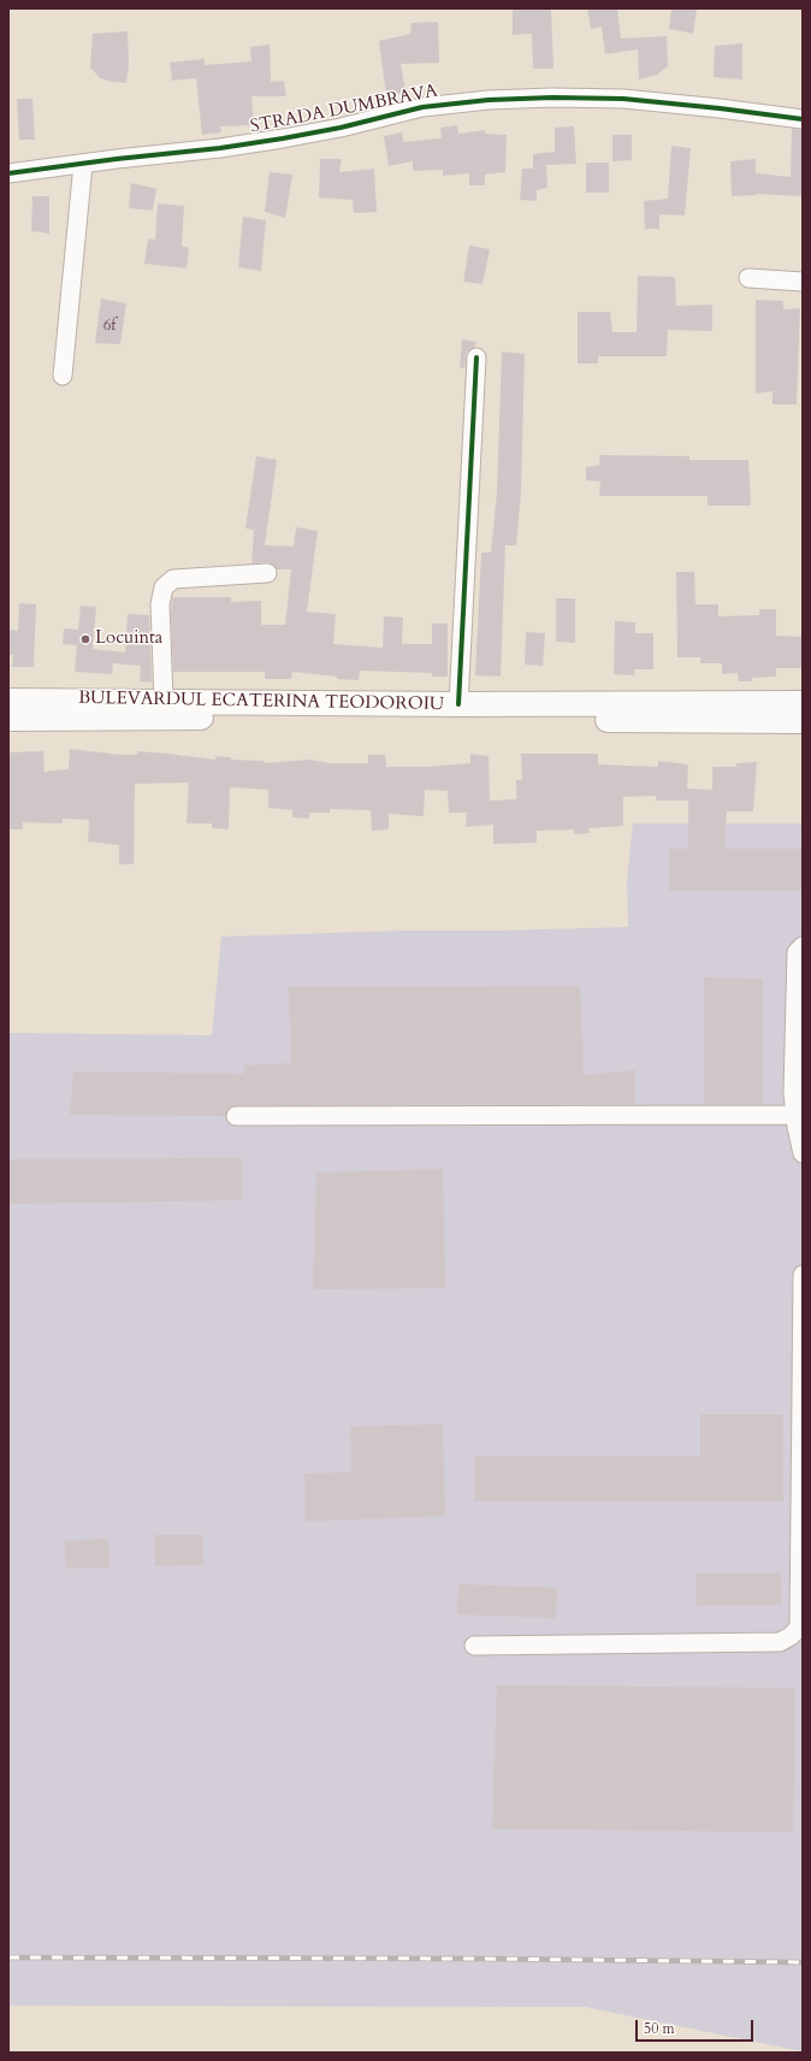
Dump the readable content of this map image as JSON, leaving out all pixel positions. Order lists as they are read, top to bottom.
{
  "streets": {
    "main road": ["BULEVARDUL ECATERINA TEODOROIU"],
    "street": ["STRADA DUMBRAVA"]
  },
  "places": ["Locuinta"],
  "house_numbers": ["6f"],
  "scale_bar": "50 m"
}
